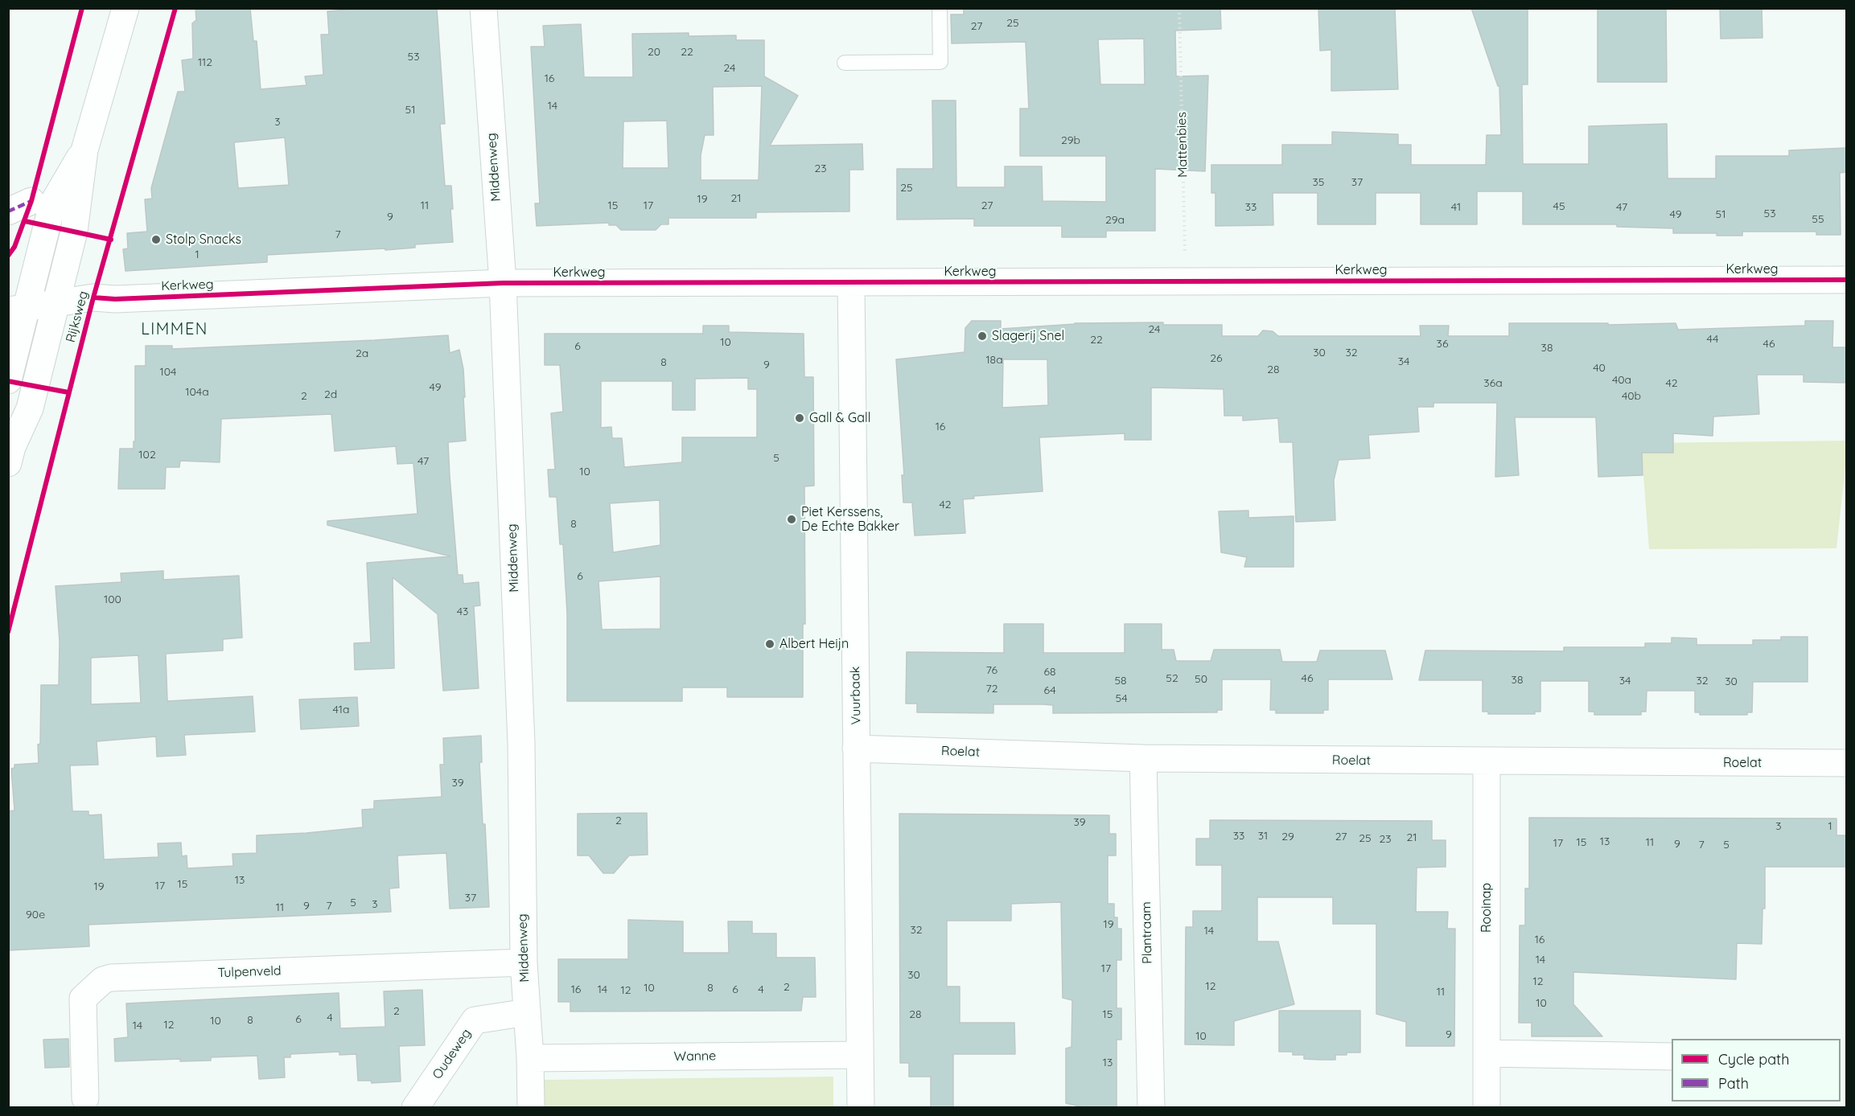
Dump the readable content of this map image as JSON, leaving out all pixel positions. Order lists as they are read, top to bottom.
{
  "streets": {
    "street": [
      "Middenweg",
      "Kerkweg",
      "Rijksweg",
      "Vuurbaak",
      "Roelat",
      "Rooinap",
      "Plantraam",
      "Tulpenveld",
      "Oudeweg",
      "Wanne"
    ],
    "path": ["Mattenbies"]
  },
  "crossings": [
    ["Mattenbies", "Kerkweg"],
    ["Middenweg", "Kerkweg"],
    ["Middenweg", "Tulpenveld"],
    ["Middenweg", "Oudeweg"],
    ["Middenweg", "Wanne"],
    ["Kerkweg", "Rijksweg"],
    ["Kerkweg", "Vuurbaak"],
    ["Vuurbaak", "Roelat"],
    ["Vuurbaak", "Wanne"],
    ["Roelat", "Rooinap"],
    ["Roelat", "Plantraam"]
  ],
  "districts": ["LIMMEN"],
  "places": [
    "Stolp Snacks",
    "Slagerij Snel",
    "Gall & Gall",
    "Piet Kerssens, De Echte Bakker",
    "Albert Heijn"
  ],
  "house_numbers": [
    "25",
    "27",
    "20",
    "22",
    "53",
    "112",
    "24",
    "16",
    "14",
    "51",
    "3",
    "29b",
    "23",
    "35",
    "37",
    "25",
    "21",
    "19",
    "11",
    "15",
    "17",
    "27",
    "45",
    "33",
    "41",
    "47",
    "53",
    "49",
    "51",
    "9",
    "55",
    "29a",
    "7",
    "1",
    "24",
    "44",
    "22",
    "10",
    "36",
    "46",
    "6",
    "38",
    "30",
    "32",
    "2a",
    "26",
    "18a",
    "34",
    "8",
    "9",
    "40",
    "28",
    "104",
    "40a",
    "36a",
    "42",
    "49",
    "104a",
    "2d",
    "2",
    "40b",
    "16",
    "102",
    "5",
    "47",
    "10",
    "42",
    "8",
    "6",
    "100",
    "43",
    "76",
    "68",
    "52",
    "46",
    "50",
    "38",
    "58",
    "34",
    "32",
    "30",
    "72",
    "64",
    "54",
    "41a",
    "39",
    "2",
    "39",
    "3",
    "1",
    "33",
    "31",
    "29",
    "27",
    "21",
    "25",
    "23",
    "13",
    "15",
    "11",
    "17",
    "9",
    "7",
    "5",
    "13",
    "15",
    "17",
    "19",
    "37",
    "5",
    "3",
    "9",
    "7",
    "11",
    "90e",
    "19",
    "32",
    "14",
    "16",
    "14",
    "17",
    "30",
    "12",
    "12",
    "2",
    "10",
    "8",
    "16",
    "14",
    "6",
    "4",
    "12",
    "11",
    "10",
    "2",
    "28",
    "15",
    "4",
    "6",
    "8",
    "10",
    "12",
    "14",
    "9",
    "10",
    "13"
  ],
  "legend": ["Cycle path", "Path"]
}
